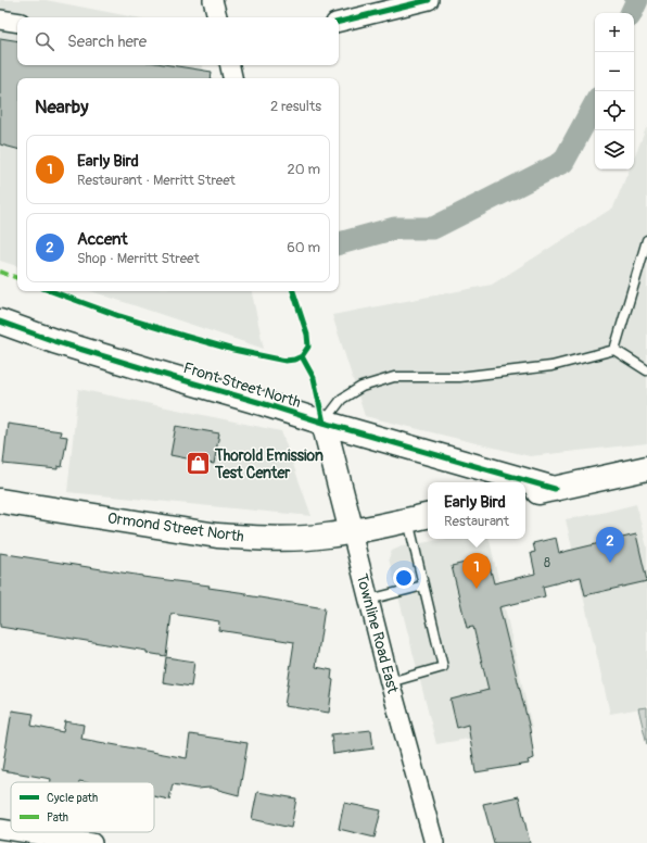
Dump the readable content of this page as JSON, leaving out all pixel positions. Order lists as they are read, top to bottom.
{
  "streets": {
    "street": ["Front Street North", "Ormond Street North", "Townline Road East"]
  },
  "crossings": [
    ["Front Street North", "Townline Road East"],
    ["Ormond Street North", "Townline Road East"]
  ],
  "places": {
    "shop": ["Thorold Emission Test Center"]
  },
  "house_numbers": ["8"],
  "legend": ["Cycle path", "Path"],
  "page": {
    "map_buttons": ["+", "−"],
    "search": "Search here",
    "heading": ["Nearby", "2 results"],
    "list": [
      {
        "mark": "1",
        "name": "Early Bird",
        "note": "Restaurant · Merritt Street",
        "value": "20 m"
      },
      {
        "mark": "2",
        "name": "Accent",
        "note": "Shop · Merritt Street",
        "value": "60 m"
      }
    ],
    "popup": ["Early Bird", "Restaurant"],
    "pins": ["2", "1"]
  }
}
